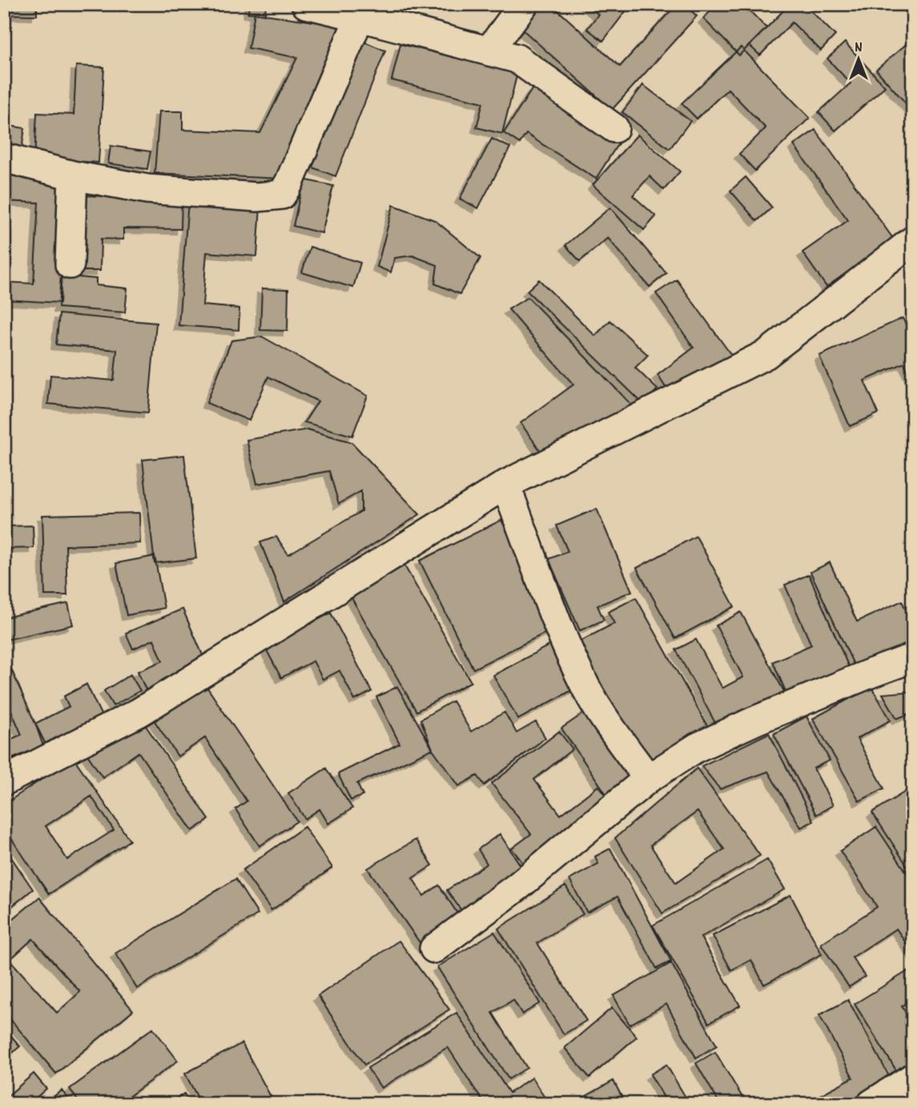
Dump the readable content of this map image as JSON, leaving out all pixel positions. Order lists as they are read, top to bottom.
{
  "north": "top"
}
